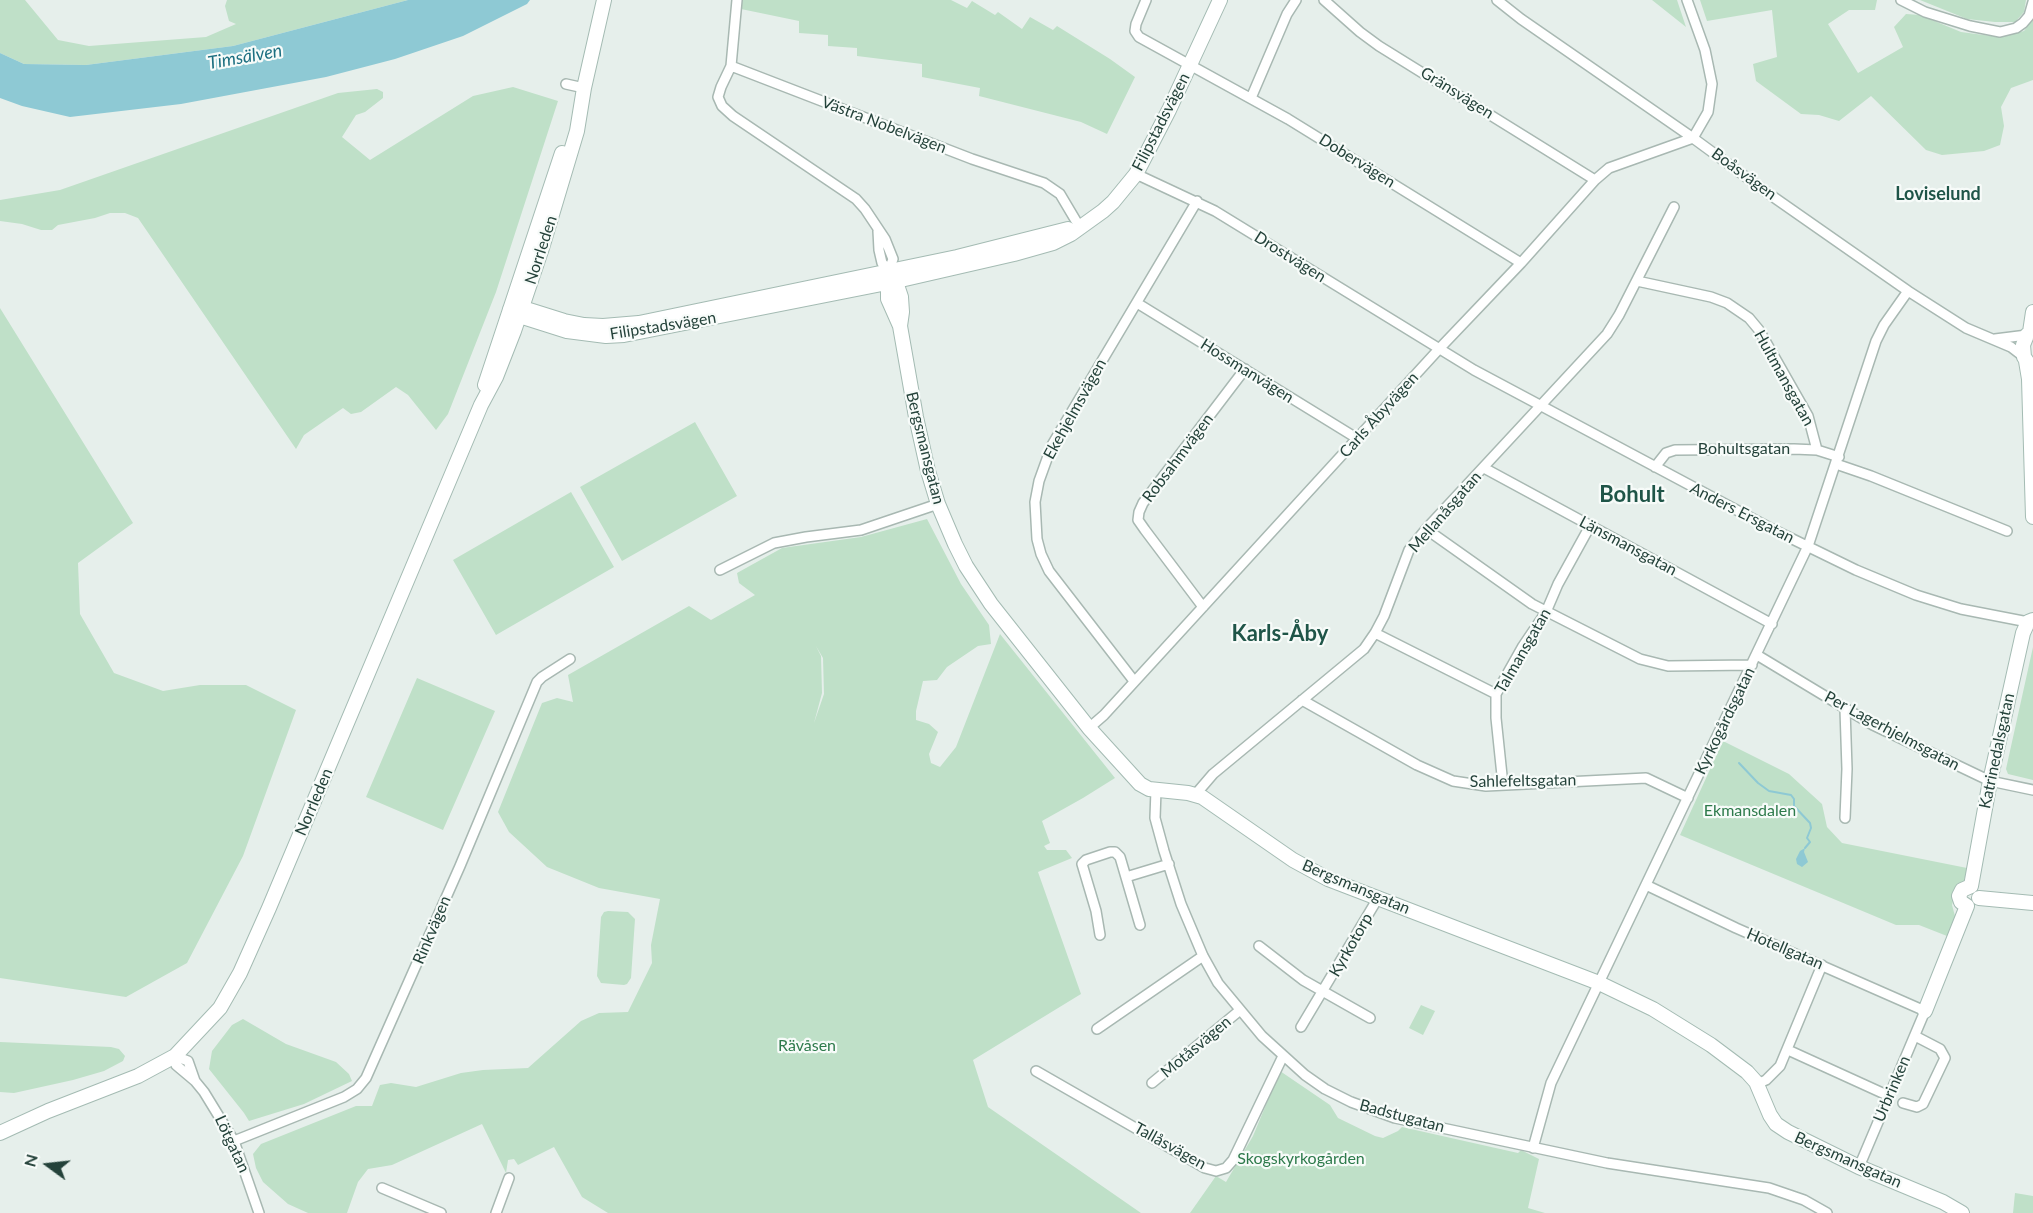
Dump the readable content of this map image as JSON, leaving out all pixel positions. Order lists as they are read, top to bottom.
{
  "streets": {
    "street": [
      "Gränsvägen",
      "Filipstadsvägen",
      "Västra Nobelvägen",
      "Dobervägen",
      "Boåsvägen",
      "Norrleden",
      "Drostvägen",
      "Hossmanvägen",
      "Hultmansgatan",
      "Ekehjelmsvägen",
      "Carls Åbyvägen",
      "Bergsmansgatan",
      "Bohultsgatan",
      "Robsahmvägen",
      "Mellanåsgatan",
      "Anders Ersgatan",
      "Länsmansgatan",
      "Talmansgatan",
      "Kyrkogårdsgatan",
      "Per Lagerhjelmsgatan",
      "Katrinedalsgatan",
      "Sahlefeltsgatan",
      "Rinkvägen",
      "Kyrkotorp",
      "Hotellgatan",
      "Motåsvägen",
      "Urbrinken",
      "Badstugatan",
      "Lötgatan",
      "Tallåsvägen"
    ]
  },
  "crossings": [
    ["Gränsvägen", "Carls Åbyvägen"],
    ["Filipstadsvägen", "Västra Nobelvägen"],
    ["Filipstadsvägen", "Dobervägen"],
    ["Filipstadsvägen", "Norrleden"],
    ["Filipstadsvägen", "Drostvägen"],
    ["Filipstadsvägen", "Bergsmansgatan"],
    ["Västra Nobelvägen", "Bergsmansgatan"],
    ["Dobervägen", "Carls Åbyvägen"],
    ["Boåsvägen", "Carls Åbyvägen"],
    ["Boåsvägen", "Kyrkogårdsgatan"],
    ["Norrleden", "Lötgatan"],
    ["Drostvägen", "Ekehjelmsvägen"],
    ["Drostvägen", "Carls Åbyvägen"],
    ["Drostvägen", "Anders Ersgatan"],
    ["Hossmanvägen", "Ekehjelmsvägen"],
    ["Hossmanvägen", "Carls Åbyvägen"],
    ["Hossmanvägen", "Robsahmvägen"],
    ["Hultmansgatan", "Bohultsgatan"],
    ["Hultmansgatan", "Mellanåsgatan"],
    ["Ekehjelmsvägen", "Carls Åbyvägen"],
    ["Carls Åbyvägen", "Bergsmansgatan"],
    ["Carls Åbyvägen", "Robsahmvägen"],
    ["Carls Åbyvägen", "Anders Ersgatan"],
    ["Bergsmansgatan", "Mellanåsgatan"],
    ["Bergsmansgatan", "Kyrkogårdsgatan"],
    ["Bergsmansgatan", "Kyrkotorp"],
    ["Bergsmansgatan", "Urbrinken"],
    ["Bergsmansgatan", "Badstugatan"],
    ["Bohultsgatan", "Anders Ersgatan"],
    ["Bohultsgatan", "Kyrkogårdsgatan"],
    ["Mellanåsgatan", "Anders Ersgatan"],
    ["Mellanåsgatan", "Länsmansgatan"],
    ["Mellanåsgatan", "Sahlefeltsgatan"],
    ["Anders Ersgatan", "Kyrkogårdsgatan"],
    ["Anders Ersgatan", "Katrinedalsgatan"],
    ["Länsmansgatan", "Talmansgatan"],
    ["Länsmansgatan", "Kyrkogårdsgatan"],
    ["Talmansgatan", "Sahlefeltsgatan"],
    ["Kyrkogårdsgatan", "Per Lagerhjelmsgatan"],
    ["Kyrkogårdsgatan", "Sahlefeltsgatan"],
    ["Kyrkogårdsgatan", "Hotellgatan"],
    ["Kyrkogårdsgatan", "Badstugatan"],
    ["Per Lagerhjelmsgatan", "Katrinedalsgatan"],
    ["Rinkvägen", "Lötgatan"],
    ["Hotellgatan", "Urbrinken"],
    ["Motåsvägen", "Badstugatan"],
    ["Badstugatan", "Tallåsvägen"]
  ],
  "districts": ["Loviselund", "Bohult", "Karls-Åby"],
  "water": ["Timsälven"],
  "parks": ["Ekmansdalen", "Rävåsen", "Skogskyrkogården"],
  "north": "left"
}
